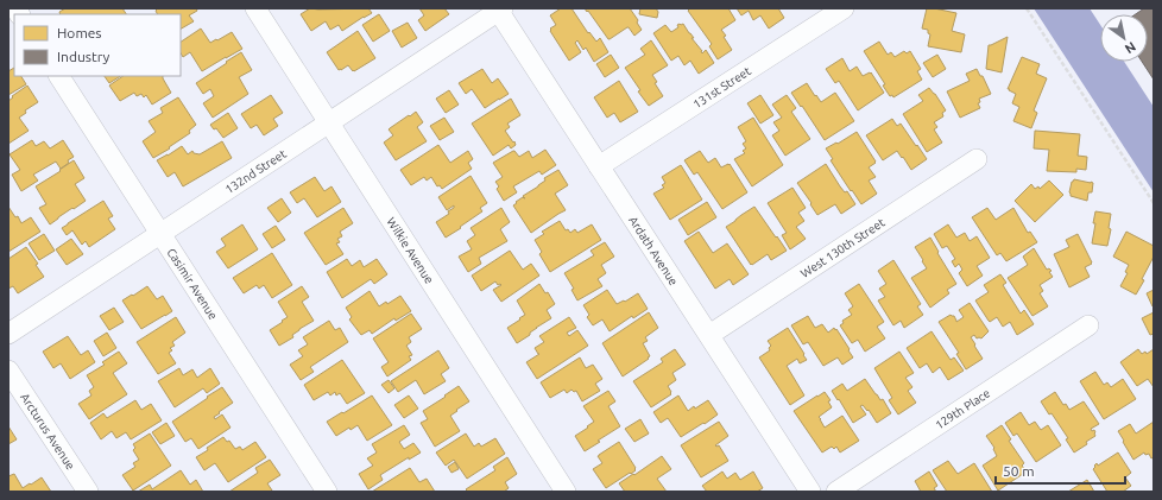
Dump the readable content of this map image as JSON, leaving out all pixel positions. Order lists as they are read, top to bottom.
{
  "streets": {
    "street": [
      "131st Street",
      "132nd Street",
      "West 130th Street",
      "Ardath Avenue",
      "Wilkie Avenue",
      "Casimir Avenue",
      "129th Place",
      "Arcturus Avenue"
    ]
  },
  "crossings": [
    ["131st Street", "Ardath Avenue"],
    ["132nd Street", "Ardath Avenue"],
    ["132nd Street", "Wilkie Avenue"],
    ["132nd Street", "Casimir Avenue"],
    ["West 130th Street", "Ardath Avenue"]
  ],
  "legend": ["Homes", "Industry"],
  "scale_bar": "50 m",
  "north": "bottom right"
}
